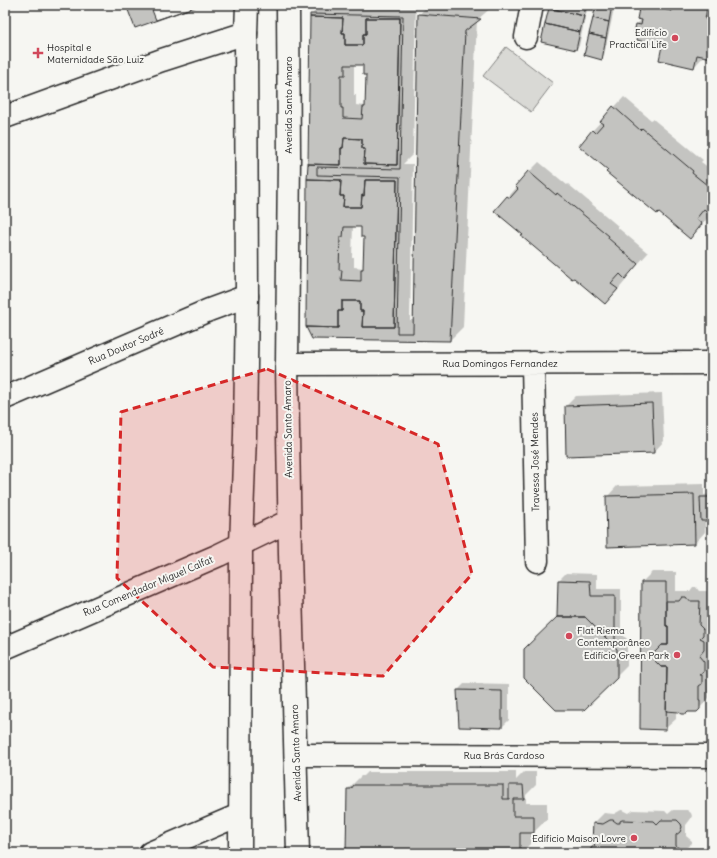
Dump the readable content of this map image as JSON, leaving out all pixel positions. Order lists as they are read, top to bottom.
{
  "streets": {
    "street": [
      "Avenida Santo Amaro",
      "Rua Doutor Sodré",
      "Rua Domingos Fernandez",
      "Travessa José Mendes",
      "Rua Comendador Miguel Calfat",
      "Rua Brás Cardoso"
    ]
  },
  "crossings": [
    ["Avenida Santo Amaro", "Rua Domingos Fernandez"],
    ["Avenida Santo Amaro", "Rua Comendador Miguel Calfat"],
    ["Avenida Santo Amaro", "Rua Brás Cardoso"],
    ["Rua Domingos Fernandez", "Travessa José Mendes"]
  ],
  "places": {
    "other": [
      "Edifício Practical Life",
      "Flat Riema Contemporâneo",
      "Edifício Green Park",
      "Edifício Maison Lovre"
    ],
    "health": ["Hospital e Maternidade São Luiz"]
  }
}
